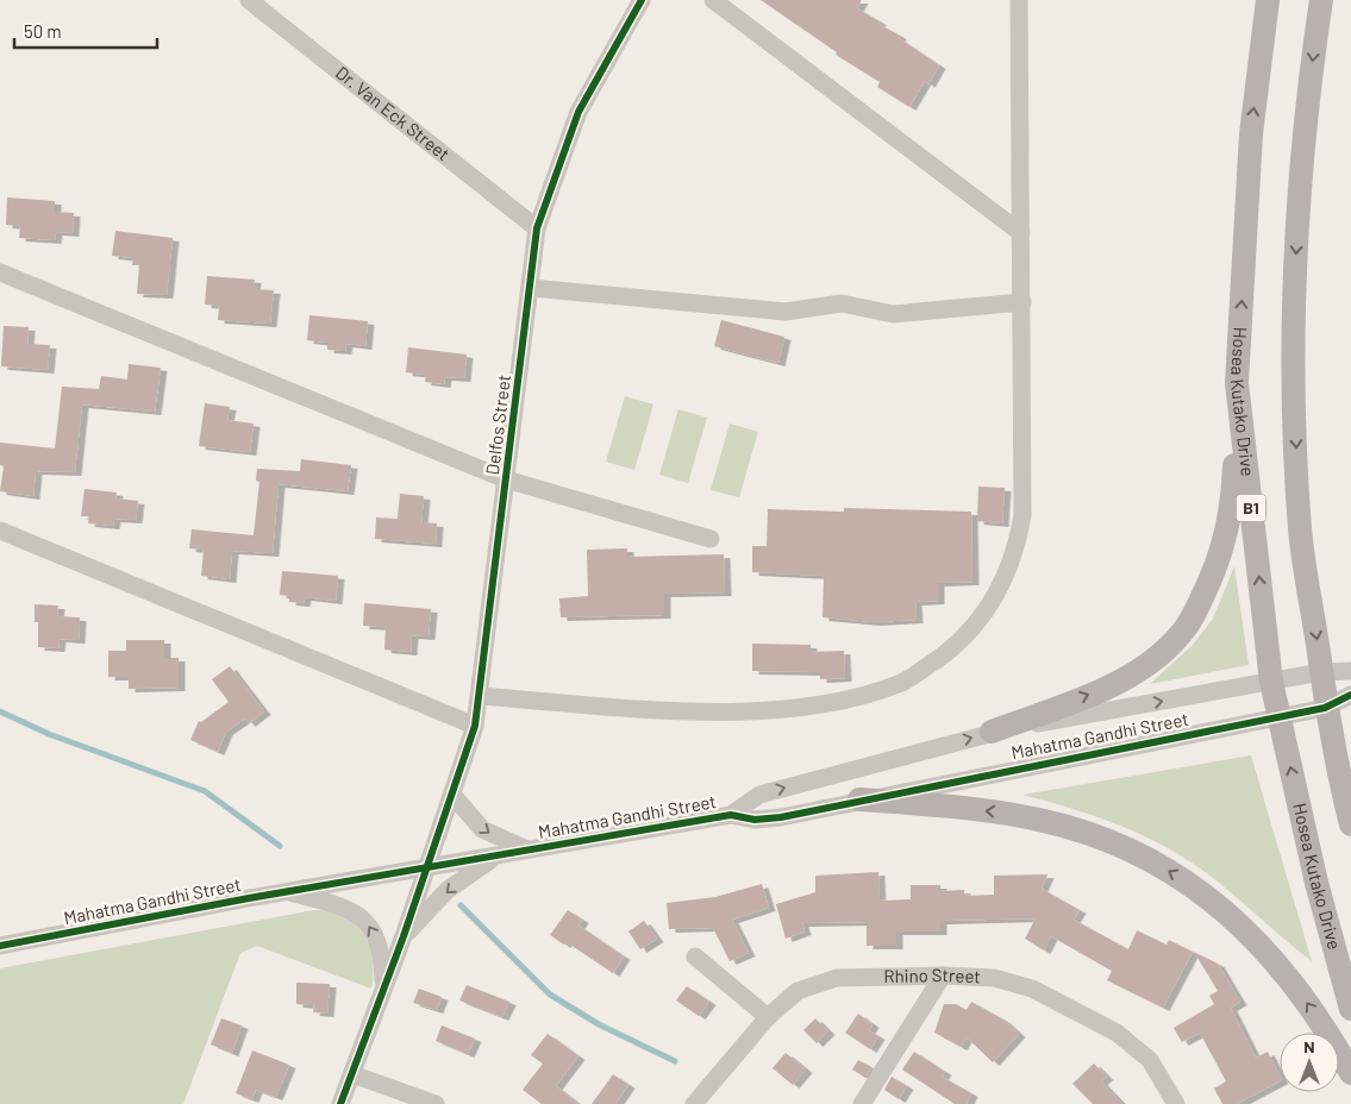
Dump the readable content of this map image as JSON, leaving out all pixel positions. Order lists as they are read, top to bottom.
{
  "streets": {
    "main road": ["Hosea Kutako Drive", "B1"],
    "street": [
      "Dr. Van Eck Street",
      "Delfos Street",
      "Mahatma Gandhi Street",
      "Rhino Street"
    ]
  },
  "crossings": [
    ["Dr. Van Eck Street", "Delfos Street"],
    ["Hosea Kutako Drive", "Mahatma Gandhi Street"],
    ["Delfos Street", "Mahatma Gandhi Street"]
  ],
  "scale_bar": "50 m",
  "north": "top"
}
